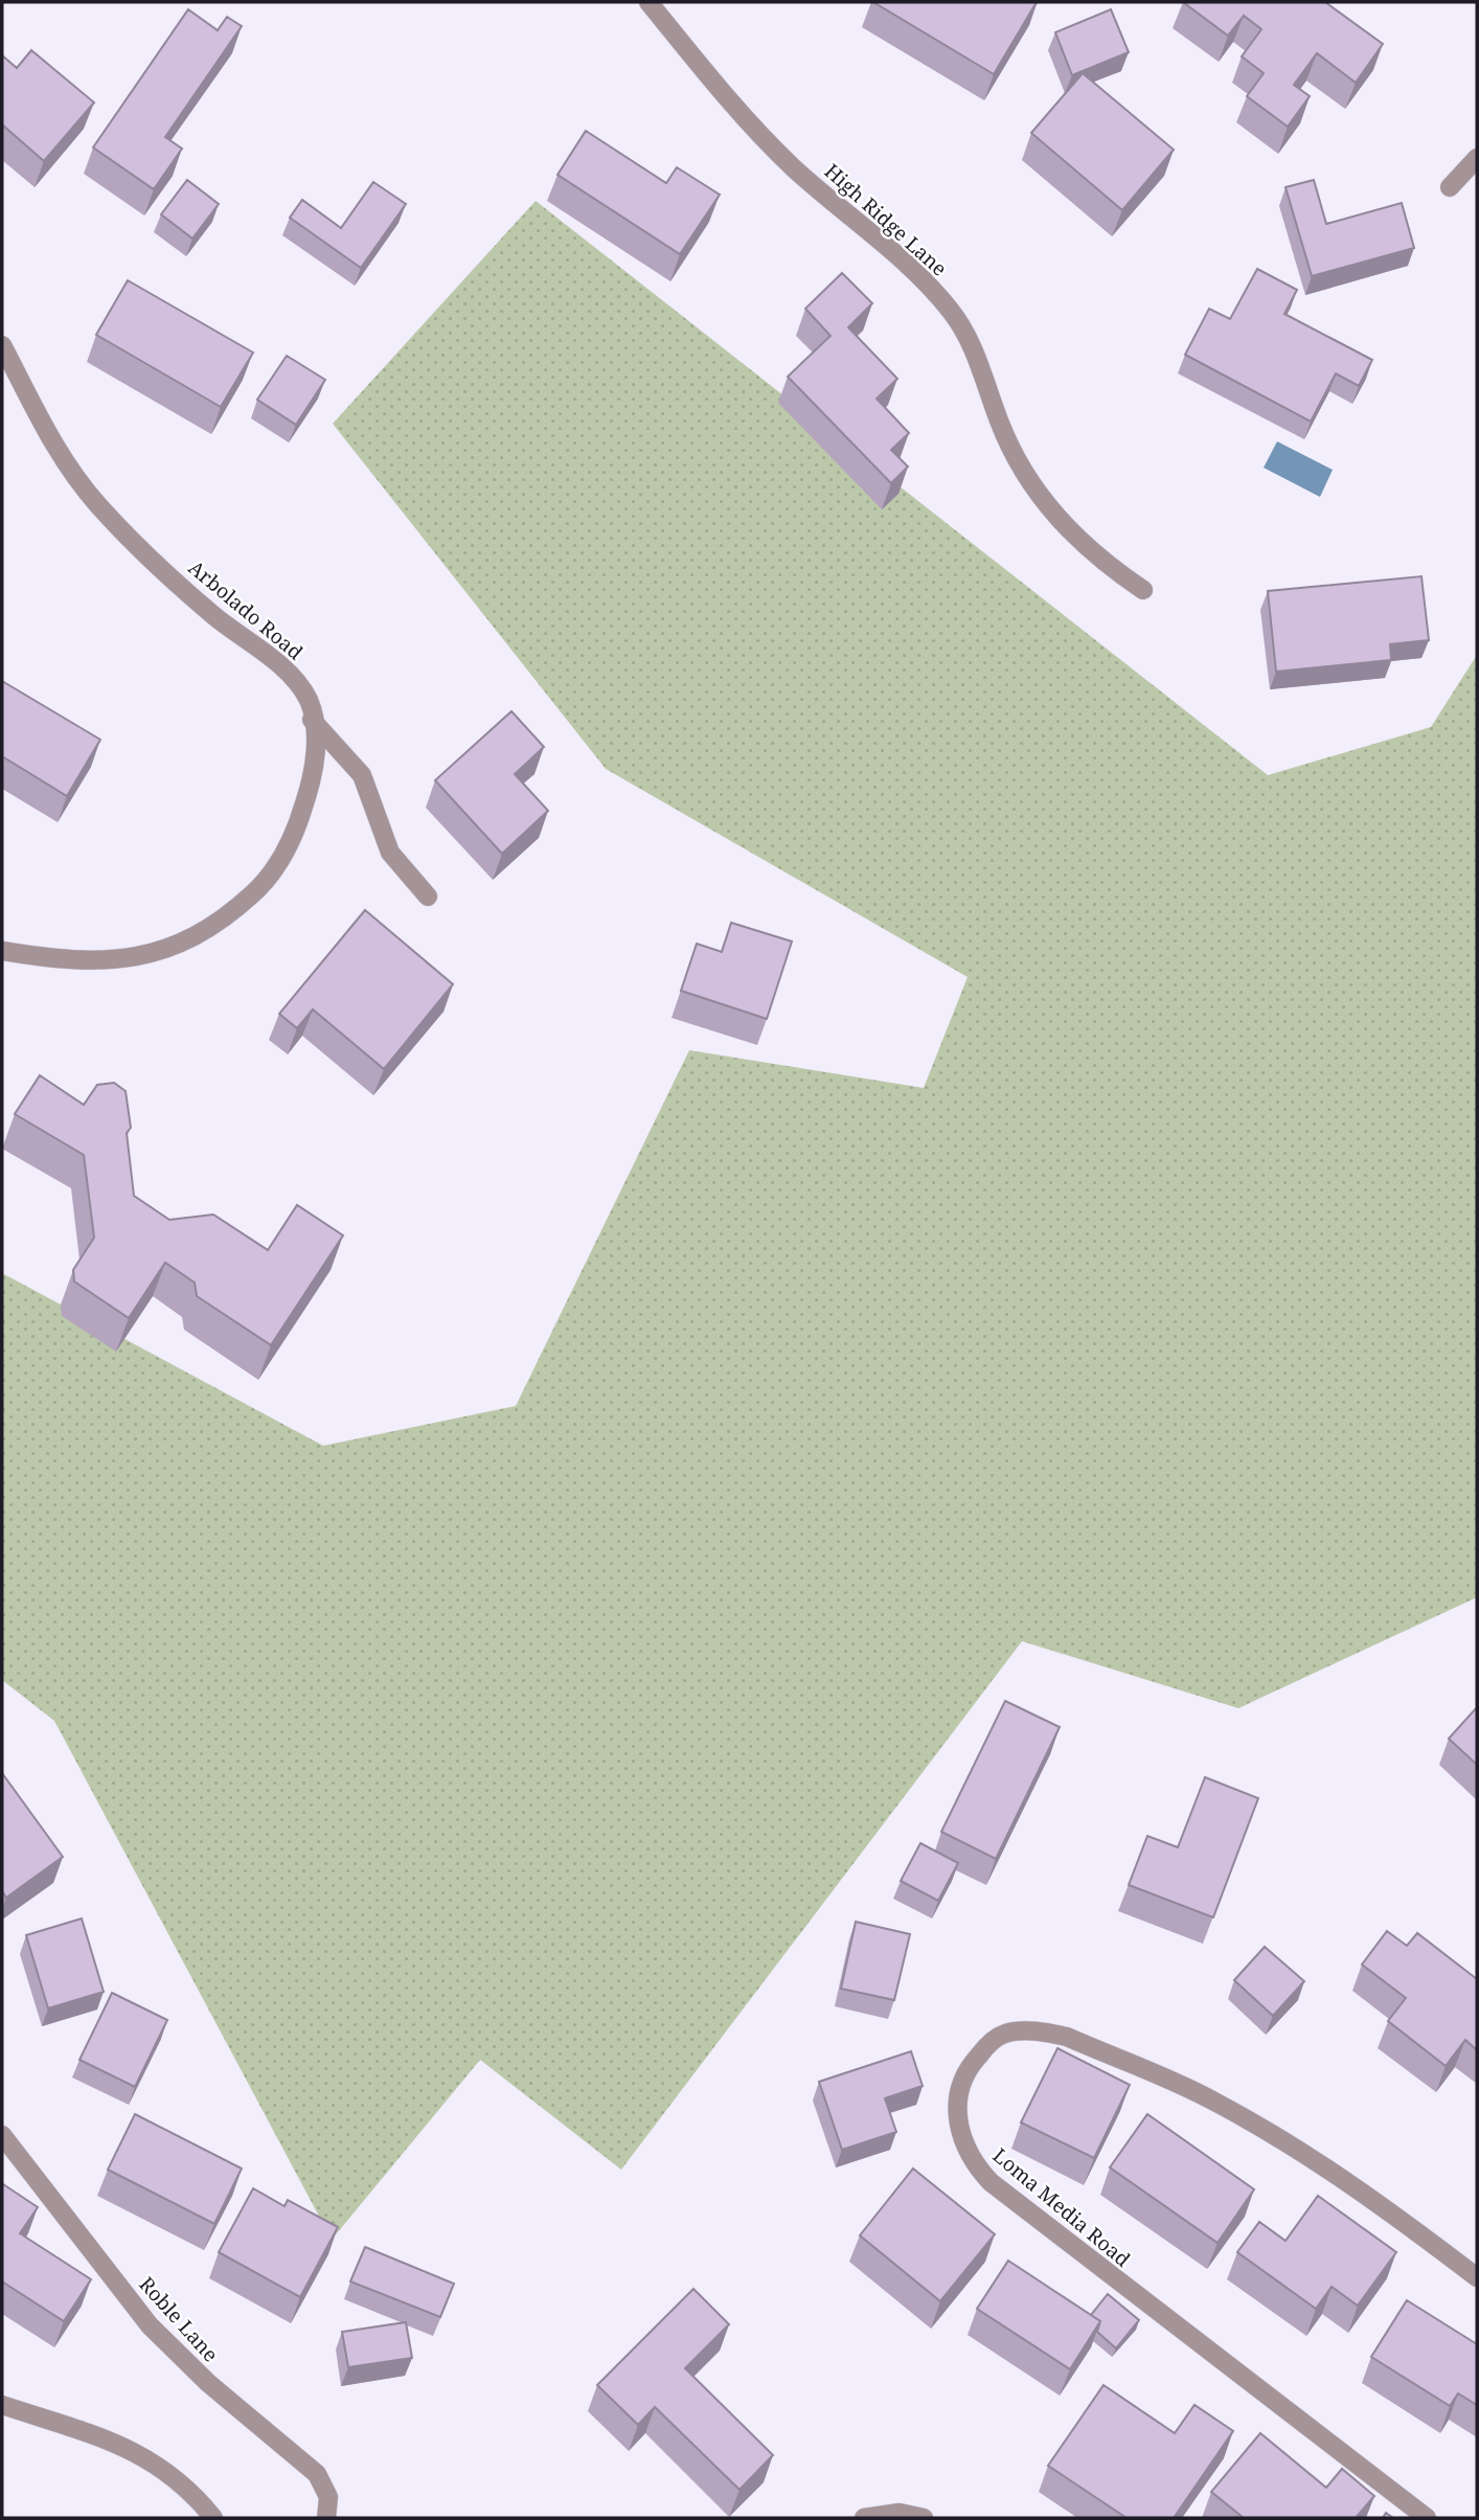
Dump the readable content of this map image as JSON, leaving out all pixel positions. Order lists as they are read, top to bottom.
{
  "streets": {
    "street": [
      "High Ridge Lane",
      "Arbolado Road",
      "Loma Media Road",
      "Roble Lane"
    ]
  }
}
